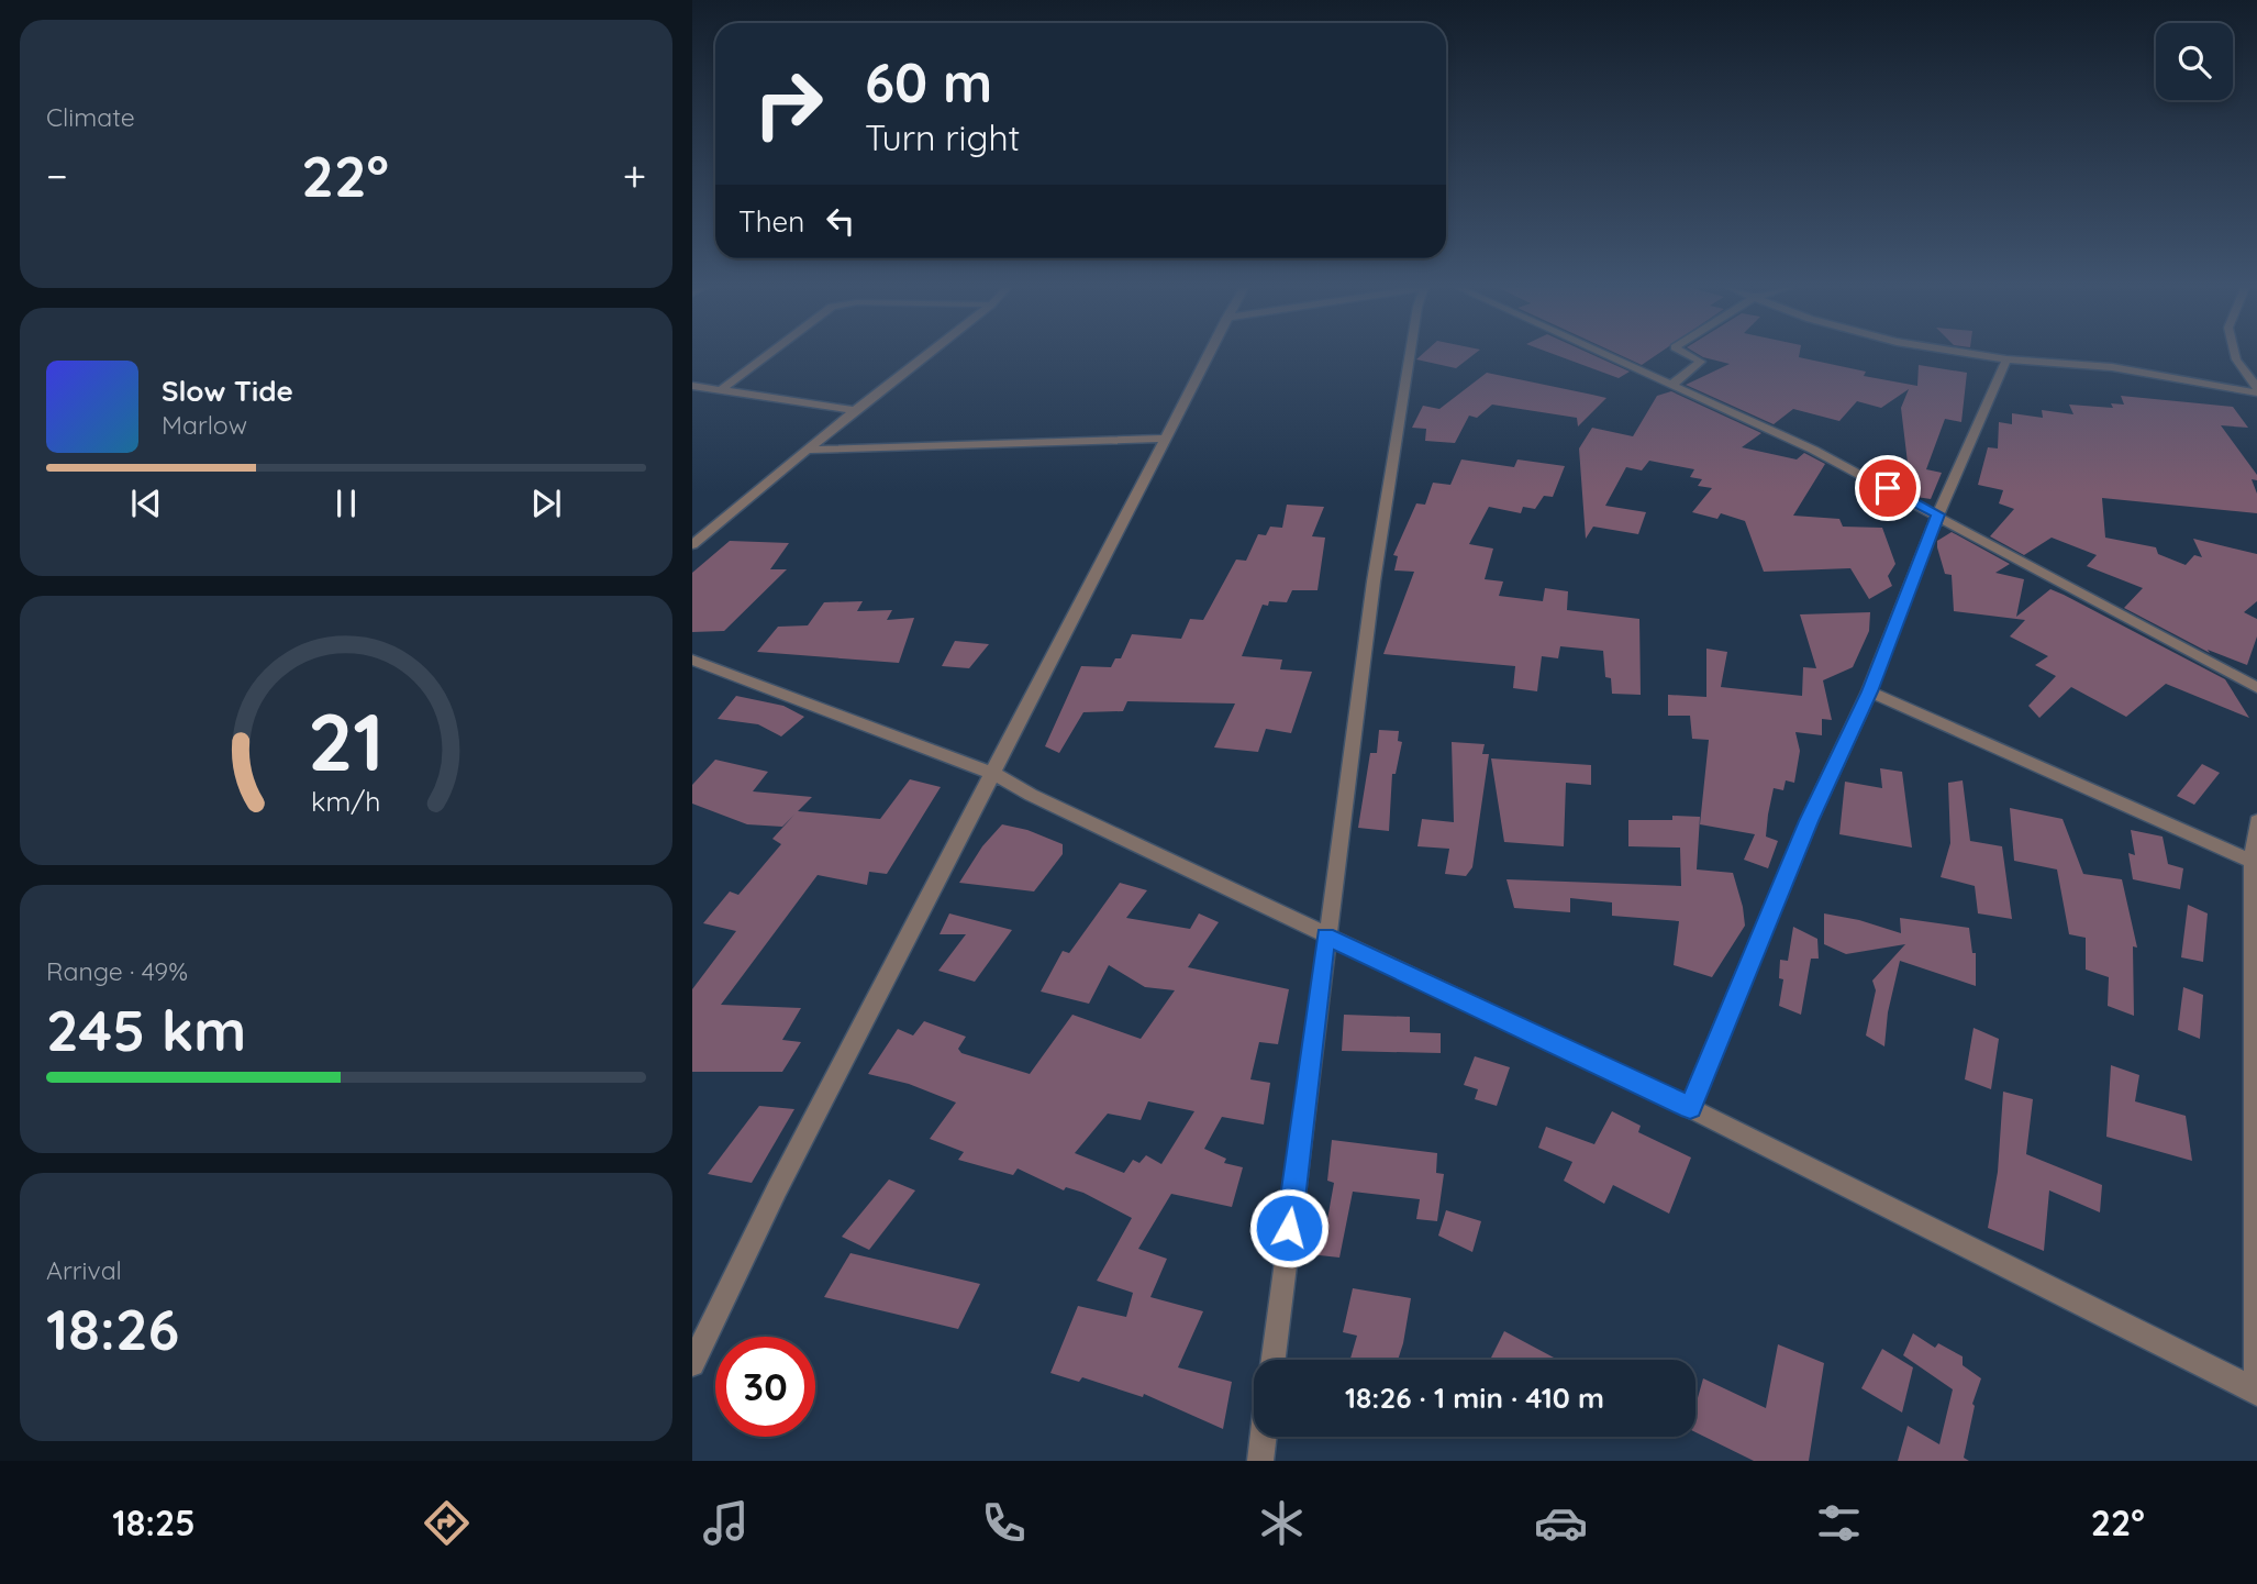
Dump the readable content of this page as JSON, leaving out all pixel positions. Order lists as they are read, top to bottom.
{
  "page": {
    "tile": [
      "Climate",
      ["Range · 49%", "245 km"],
      ["Arrival", "18:26"]
    ],
    "turn": ["60 m", "Turn right"],
    "heat": ["−", "22°", "+"],
    "then": "Then",
    "song": ["Slow Tide", "Marlow"],
    "limit": "30",
    "trip": "18:26 · 1 min · 410 m",
    "tabs": ["18:25", "22°"],
    "gauge": ["21", "km/h"]
  }
}
